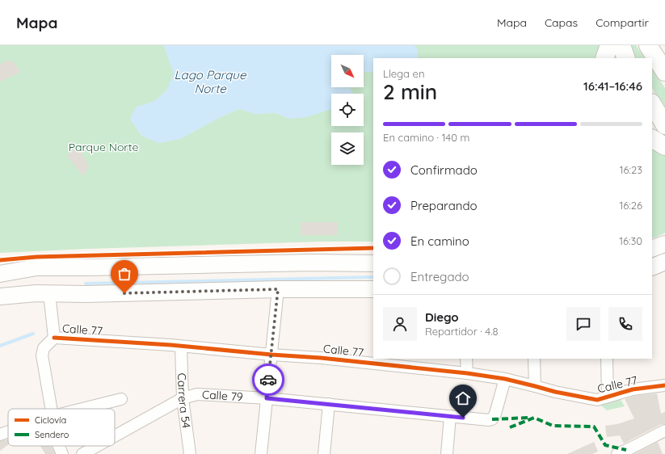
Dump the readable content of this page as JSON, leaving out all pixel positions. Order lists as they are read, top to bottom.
{
  "streets": {
    "street": ["Calle 77", "Calle 79", "Carrera 54"]
  },
  "crossings": [
    ["Calle 77", "Calle 79"],
    ["Calle 77", "Carrera 54"],
    ["Calle 79", "Carrera 54"]
  ],
  "water": ["Lago Parque Norte"],
  "parks": ["Parque Norte"],
  "legend": ["Ciclovía", "Sendero"],
  "north": "bottom right",
  "page": {
    "header": "Mapa",
    "nav": ["Mapa", "Capas", "Compartir"],
    "heading": ["2 min", "Llega en", "16:41–16:46"],
    "panel": ["Diego", "Repartidor · 4.8"],
    "bar": "En camino · 140 m",
    "list": [
      ["Confirmado", "16:23"],
      ["Preparando", "16:26"],
      ["En camino", "16:30"],
      "Entregado"
    ]
  }
}
